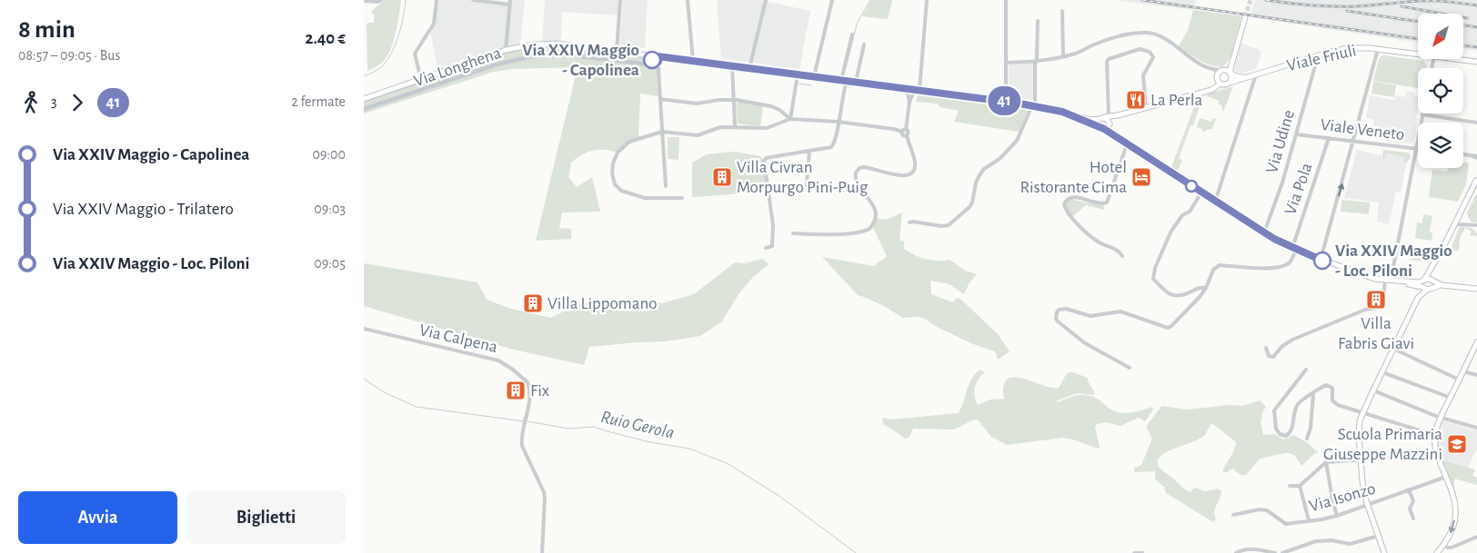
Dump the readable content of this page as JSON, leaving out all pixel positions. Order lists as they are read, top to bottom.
{
  "streets": {
    "street": [
      "Viale Friuli",
      "Via Longhena",
      "Viale Veneto",
      "Via Udine",
      "Via Pola",
      "Via Calpena",
      "Via Isonzo"
    ]
  },
  "crossings": [
    ["Viale Friuli", "Via Udine"],
    ["Viale Veneto", "Via Udine"],
    ["Viale Veneto", "Via Pola"]
  ],
  "water": ["Ruio Gerola"],
  "places": {
    "other": ["Via XXIV Maggio - Capolinea", "Via XXIV Maggio - Loc. Piloni"],
    "restaurant": ["La Perla"],
    "building": [
      "Villa Civran Morpurgo Pini-Puig",
      "Villa Fabris Giavi",
      "Villa Lippomano",
      "Fix"
    ],
    "hotel": ["Hotel Ristorante Cima"],
    "school or university": ["Scuola Primaria Giuseppe Mazzini"]
  },
  "lines": ["bus line 41"],
  "north": "bottom left",
  "page": {
    "heading": ["8 min", "08:57 – 09:05 · Bus", "2.40 €"],
    "on_map": "41",
    "legs": ["3", "41", "2 fermate"],
    "list": [
      {
        "name": "Via XXIV Maggio - Capolinea",
        "value": "09:00"
      },
      {
        "name": "Via XXIV Maggio - Trilatero",
        "value": "09:03"
      },
      {
        "name": "Via XXIV Maggio - Loc. Piloni",
        "value": "09:05"
      }
    ],
    "buttons": ["Avvia", "Biglietti"]
  }
}
